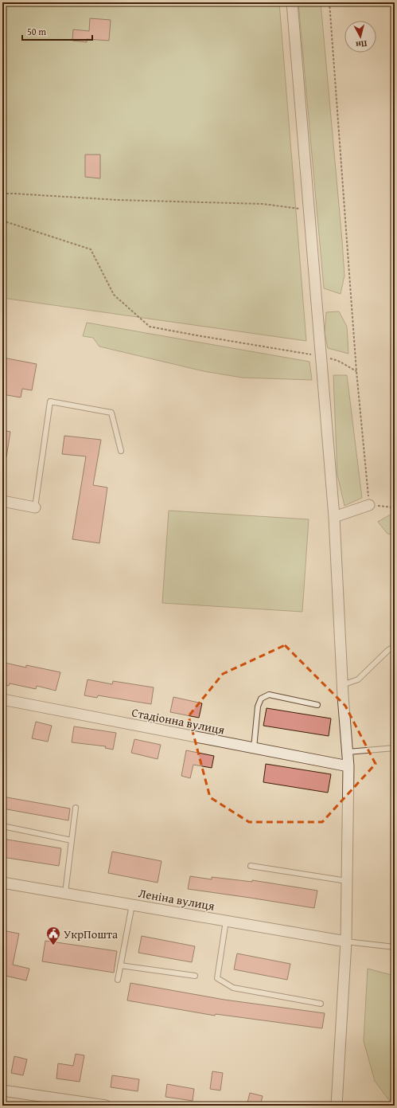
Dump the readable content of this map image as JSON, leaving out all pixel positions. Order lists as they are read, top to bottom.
{
  "streets": {
    "street": ["Стадіонна вулиця", "Леніна вулиця"]
  },
  "places": {
    "public building": ["УкрПошта"]
  },
  "scale_bar": "50 m",
  "north": "bottom"
}
